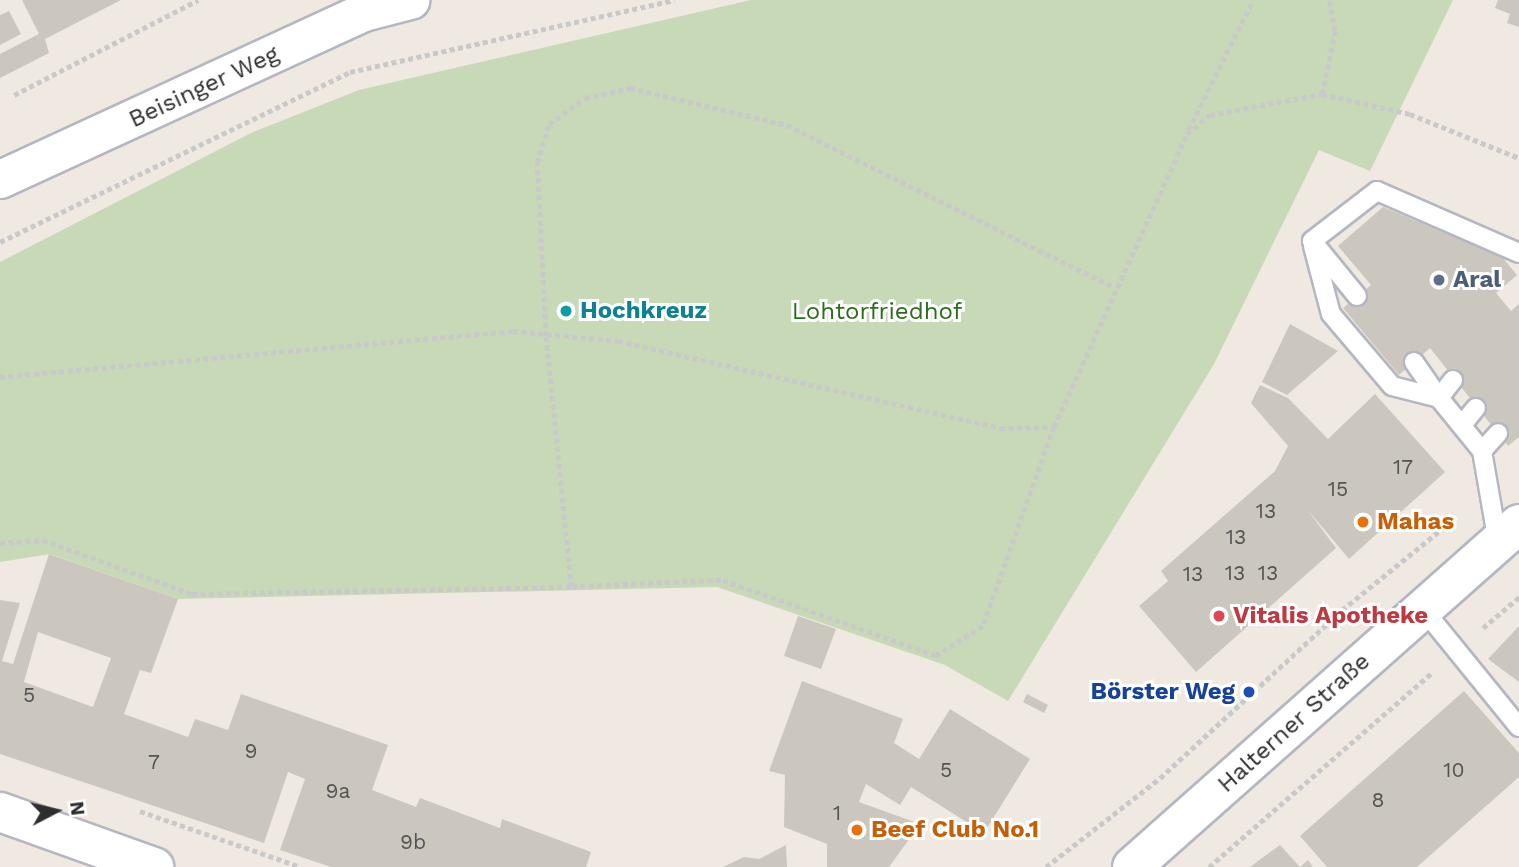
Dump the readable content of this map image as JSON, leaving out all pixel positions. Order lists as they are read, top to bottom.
{
  "streets": {
    "main road": ["Halterner Straße"],
    "street": ["Beisinger Weg"]
  },
  "parks": ["Lohtorfriedhof"],
  "places": [
    "Aral",
    "Hochkreuz",
    "Mahas",
    "Vitalis Apotheke",
    "Börster Weg",
    "Beef Club No.1"
  ],
  "house_numbers": [
    "17",
    "15",
    "13",
    "13",
    "13",
    "13",
    "13",
    "5",
    "9",
    "7",
    "5",
    "10",
    "9a",
    "8",
    "1",
    "9b"
  ],
  "north": "right"
}
